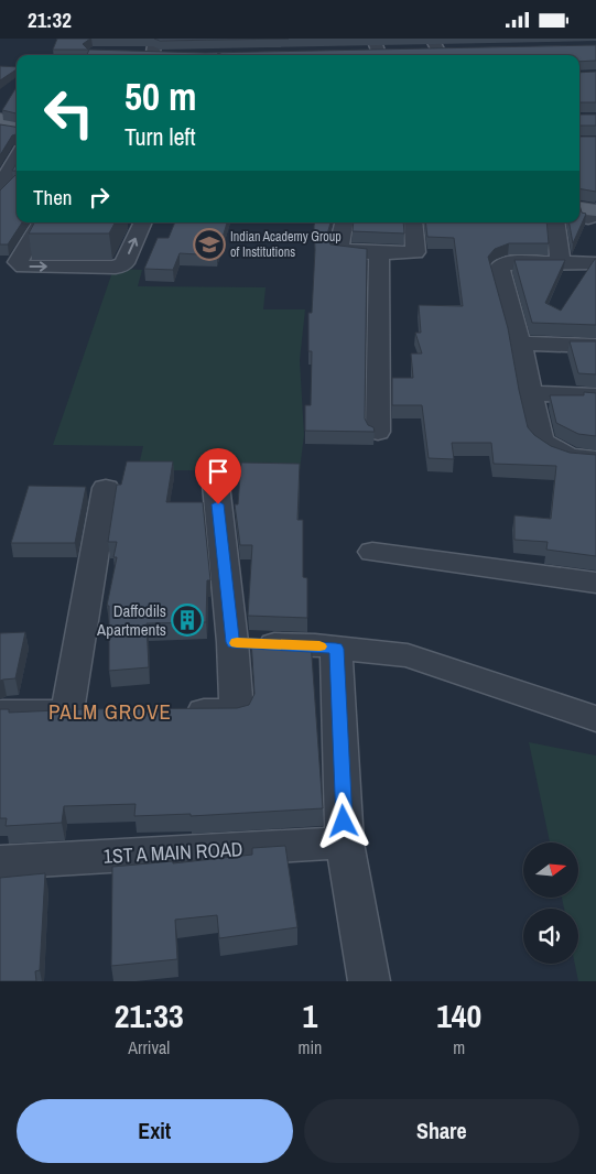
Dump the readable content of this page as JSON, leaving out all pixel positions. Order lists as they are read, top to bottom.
{
  "streets": {
    "street": ["1ST A MAIN ROAD"]
  },
  "districts": ["PALM GROVE"],
  "places": {
    "school or university": ["Indian Academy Group of Institutions"],
    "building": ["Daffodils Apartments"]
  },
  "north": "right",
  "page": {
    "status": "21:32",
    "turn": ["50 m", "Turn left"],
    "then": "Then",
    "eta": [
      "21:33",
      "Arrival",
      "1",
      "min",
      "140",
      "m"
    ],
    "buttons": ["Exit", "Share"]
  }
}
